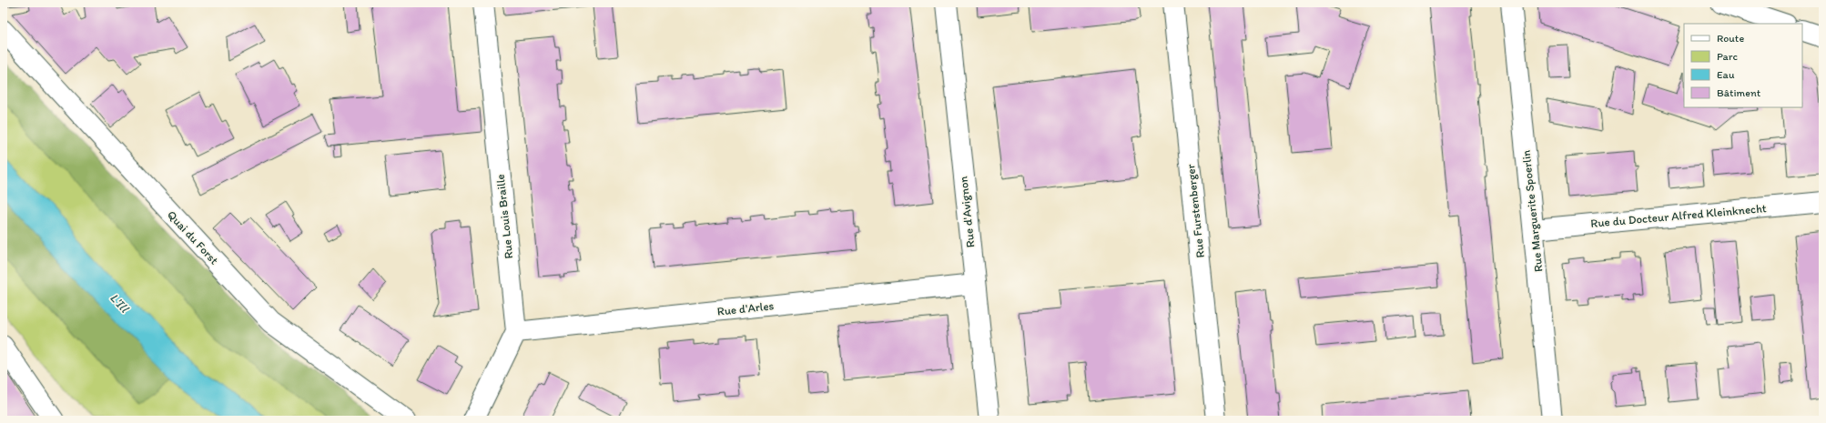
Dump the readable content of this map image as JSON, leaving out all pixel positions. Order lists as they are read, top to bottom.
{
  "streets": {
    "street": [
      "Rue Furstenberger",
      "Rue Marguerite Spoerlin",
      "Rue d'Avignon",
      "Rue du Docteur Alfred Kleinknecht",
      "Rue Louis Braille",
      "Quai du Forst",
      "Rue d'Arles"
    ]
  },
  "crossings": [
    ["Rue Marguerite Spoerlin", "Rue du Docteur Alfred Kleinknecht"],
    ["Rue d'Avignon", "Rue d'Arles"],
    ["Rue Louis Braille", "Rue d'Arles"]
  ],
  "water": ["L'Ill"],
  "legend": [
    "Route",
    "Parc",
    "Eau",
    "Bâtiment"
  ]
}
